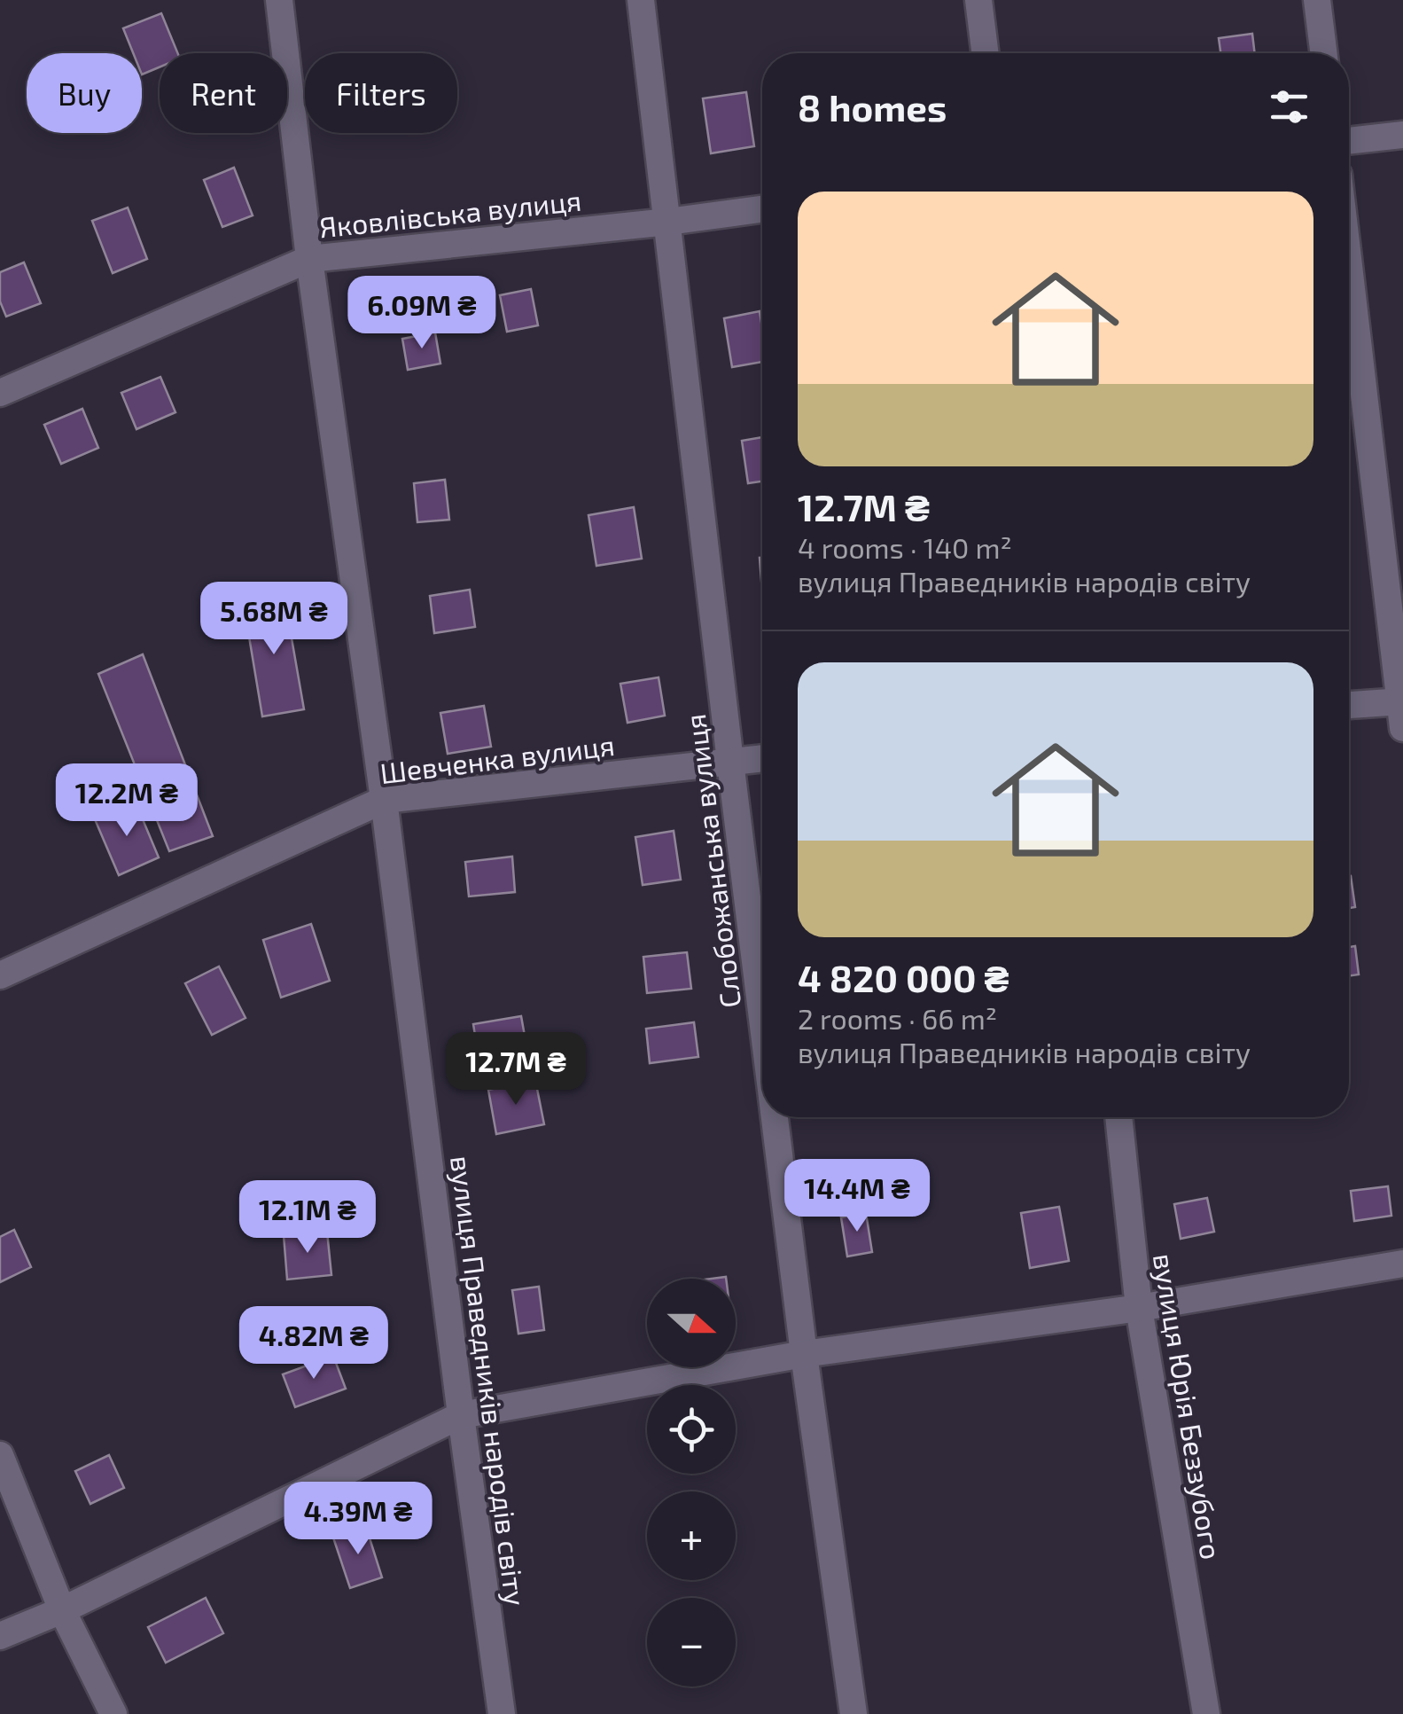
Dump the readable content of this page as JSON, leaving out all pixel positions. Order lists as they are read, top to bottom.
{
  "streets": {
    "street": [
      "Яковлівська вулиця",
      "Шевченка вулиця",
      "Слобожанська вулиця",
      "вулиця Праведників народів світу",
      "вулиця Юрія Беззубого"
    ]
  },
  "crossings": [
    ["Яковлівська вулиця", "Слобожанська вулиця"],
    ["Яковлівська вулиця", "вулиця Праведників народів світу"],
    ["Шевченка вулиця", "Слобожанська вулиця"],
    ["Шевченка вулиця", "вулиця Праведників народів світу"]
  ],
  "north": "right",
  "page": {
    "chip": ["Buy", "Rent", "Filters"],
    "heading": "8 homes",
    "list": [
      {
        "name": "12.7M ₴",
        "note": "4 rooms · 140 m² · вулиця Праведників народів світу"
      },
      {
        "name": "4 820 000 ₴",
        "note": "2 rooms · 66 m² · вулиця Праведників народів світу"
      }
    ],
    "price": [
      "6.09M ₴",
      "5.68M ₴",
      "12.2M ₴",
      "12.7M ₴",
      "14.4M ₴",
      "12.1M ₴",
      "4.82M ₴",
      "4.39M ₴"
    ],
    "map_buttons": ["+", "−"]
  }
}
